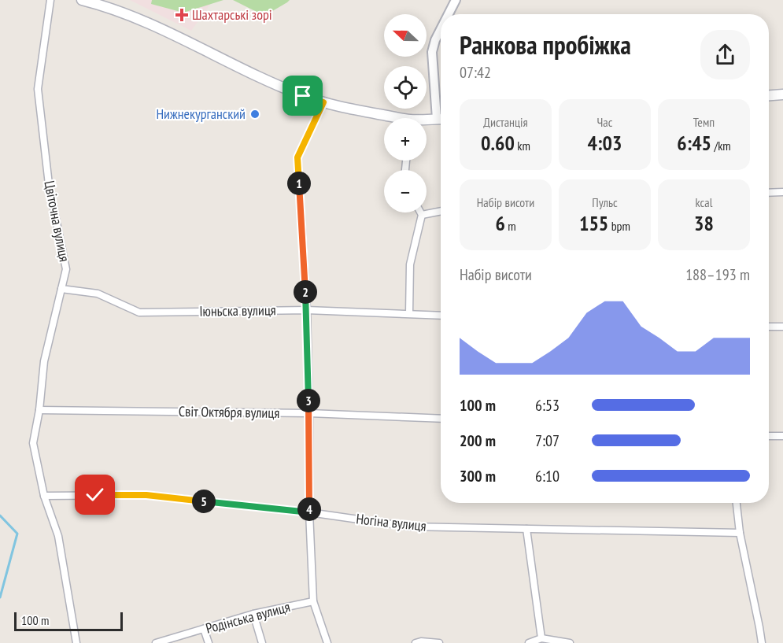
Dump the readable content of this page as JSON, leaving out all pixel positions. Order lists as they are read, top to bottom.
{
  "streets": {
    "street": [
      "Цвiточна вулиця",
      "Iюньска вулиця",
      "Світ Октября вулиця",
      "Ногіна вулиця",
      "Родінська вулиця"
    ]
  },
  "crossings": [
    ["Цвiточна вулиця", "Iюньска вулиця"],
    ["Цвiточна вулиця", "Світ Октября вулиця"],
    ["Цвiточна вулиця", "Ногіна вулиця"]
  ],
  "places": {
    "health": ["Шахтарські зорі"],
    "other": ["Нижнекурганский"]
  },
  "scale_bar": "100 m",
  "north": "left",
  "page": {
    "map_buttons": ["+", "−"],
    "heading": ["Ранкова пробіжка", "07:42"],
    "stats": [
      ["Дистанція", "0.60 km"],
      ["Час", "4:03"],
      ["Темп", "6:45 /km"],
      ["Набір висоти", "6 m"],
      ["Пульс", "155 bpm"],
      ["kcal", "38"]
    ],
    "pins": [
      "1",
      "2",
      "3",
      "5",
      "4"
    ],
    "chart": ["Набір висоти", "188–193 m"],
    "list": [
      {
        "name": "100 m",
        "note": "6:53"
      },
      {
        "name": "200 m",
        "note": "7:07"
      },
      {
        "name": "300 m",
        "note": "6:10"
      }
    ],
    "scale": "100 m"
  }
}
